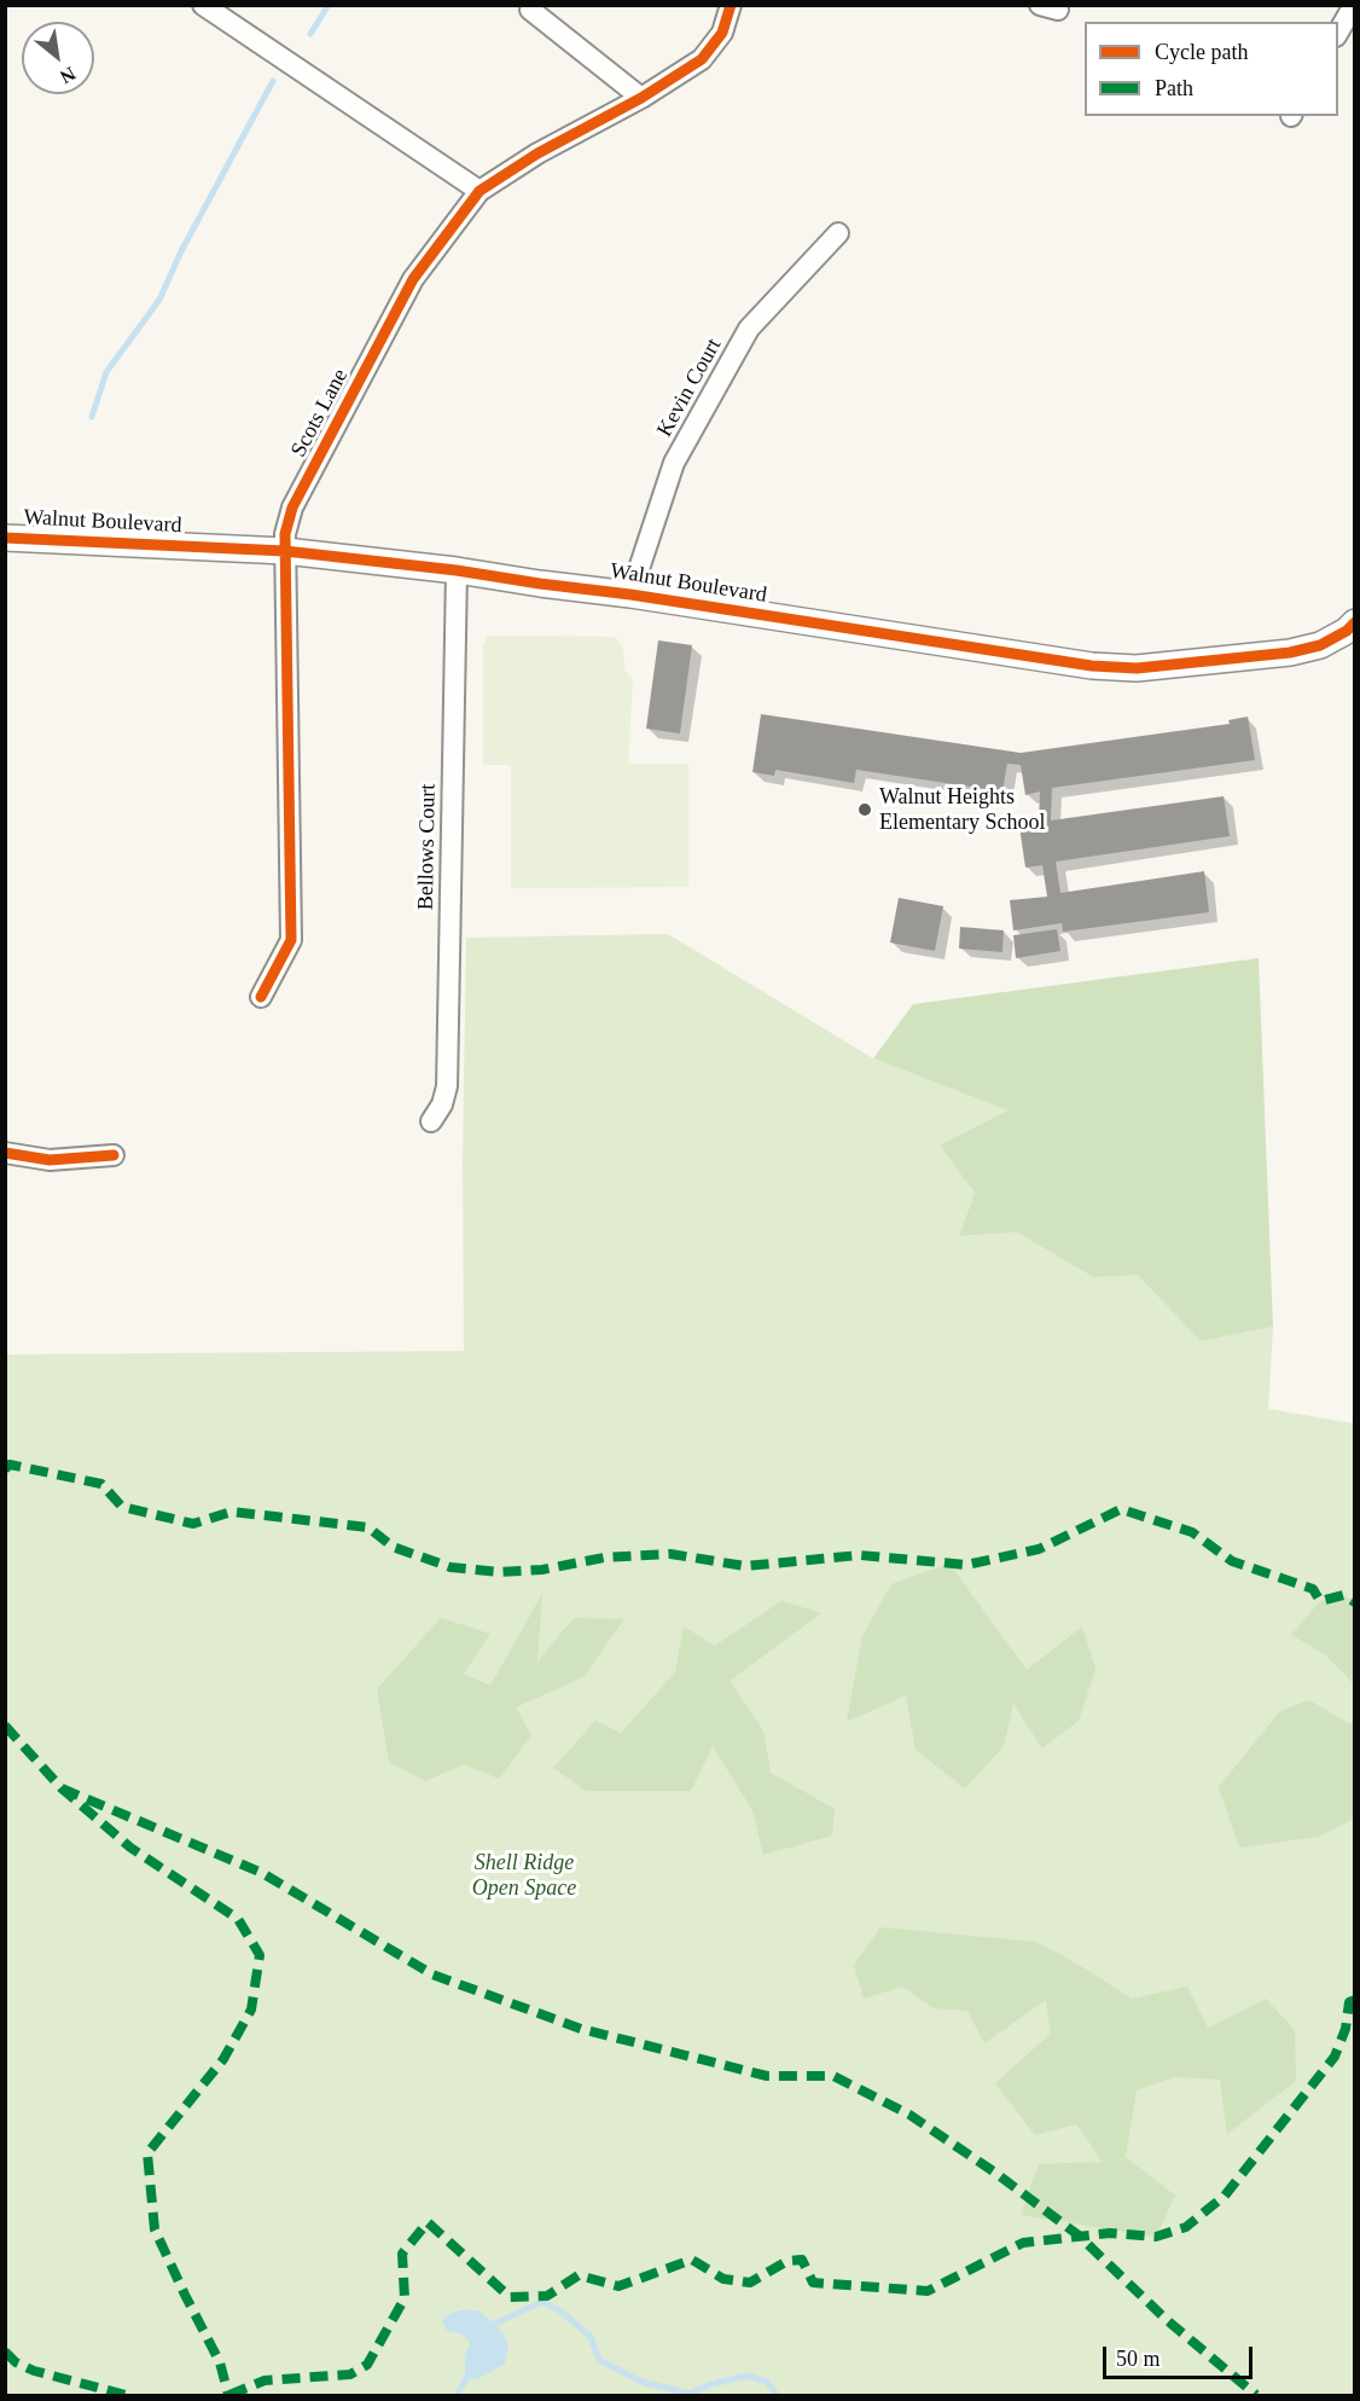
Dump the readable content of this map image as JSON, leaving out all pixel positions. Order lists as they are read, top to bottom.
{
  "streets": {
    "street": [
      "Kevin Court",
      "Scots Lane",
      "Walnut Boulevard",
      "Bellows Court"
    ]
  },
  "crossings": [
    ["Kevin Court", "Walnut Boulevard"],
    ["Scots Lane", "Walnut Boulevard"],
    ["Walnut Boulevard", "Bellows Court"]
  ],
  "parks": ["Shell Ridge Open Space"],
  "places": ["Walnut Heights Elementary School"],
  "legend": ["Cycle path", "Path"],
  "scale_bar": "50 m",
  "north": "bottom right"
}
